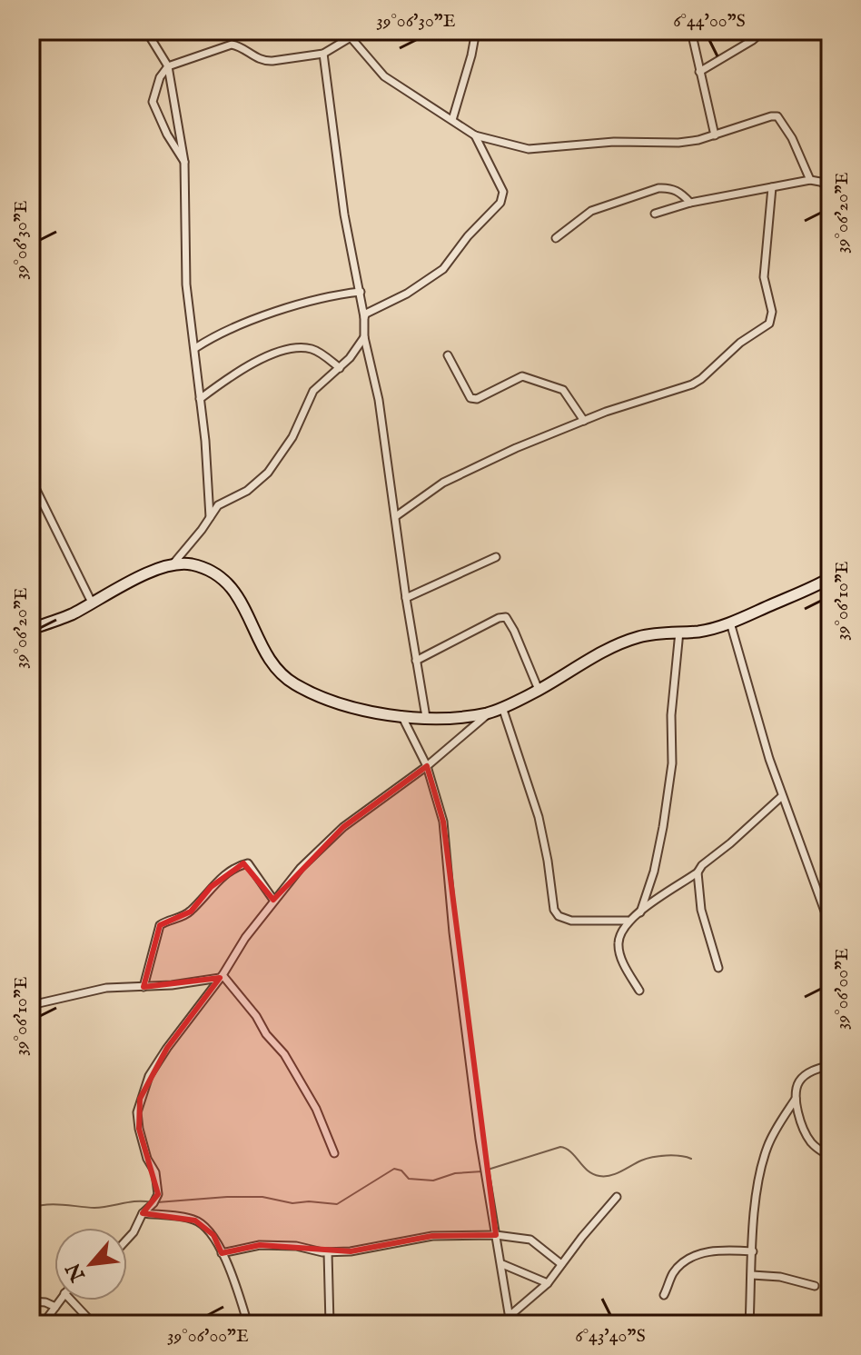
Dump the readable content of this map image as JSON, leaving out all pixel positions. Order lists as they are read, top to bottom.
{
  "north": "bottom left",
  "coordinates": [
    "39°06'30\"E",
    "6°44'00\"S",
    "39°06'20\"E",
    "39°06'10\"E",
    "39°06'00\"E",
    "6°43'40\"S"
  ]
}
